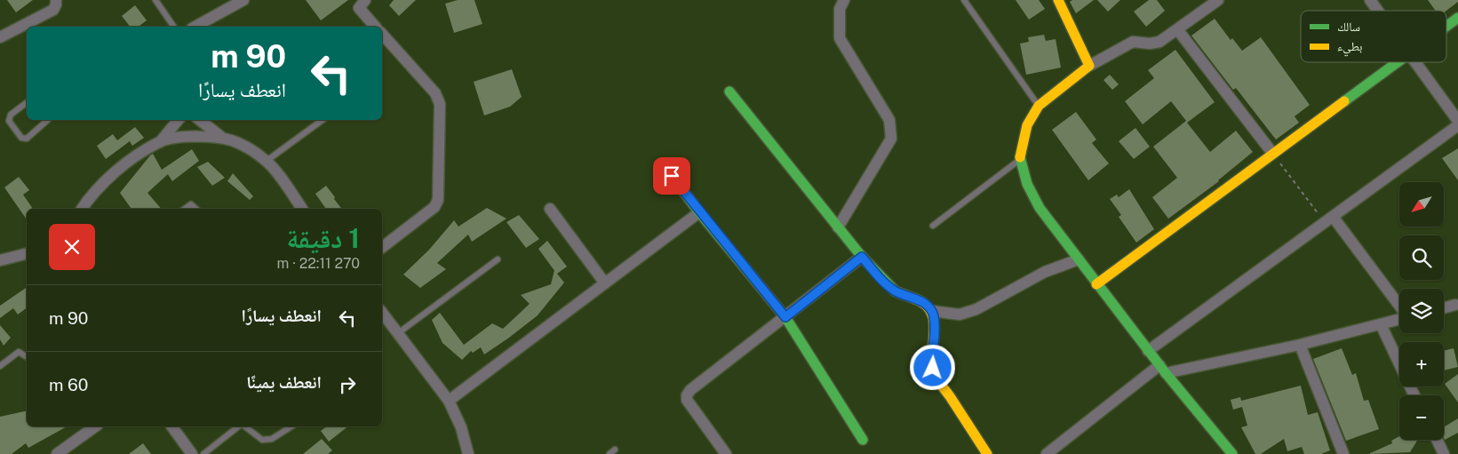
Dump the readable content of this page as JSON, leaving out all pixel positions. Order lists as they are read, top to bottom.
{
  "legend": ["سالك", "بطيء"],
  "north": "bottom left",
  "page": {
    "turn": ["90 m", "انعطف يسارًا"],
    "map_buttons": ["+", "−"],
    "heading": ["1 دقيقة", "270 m · 22:11"],
    "list": [
      {
        "name": "انعطف يسارًا",
        "value": "90 m"
      },
      {
        "name": "انعطف يمينًا",
        "value": "60 m"
      }
    ]
  }
}
